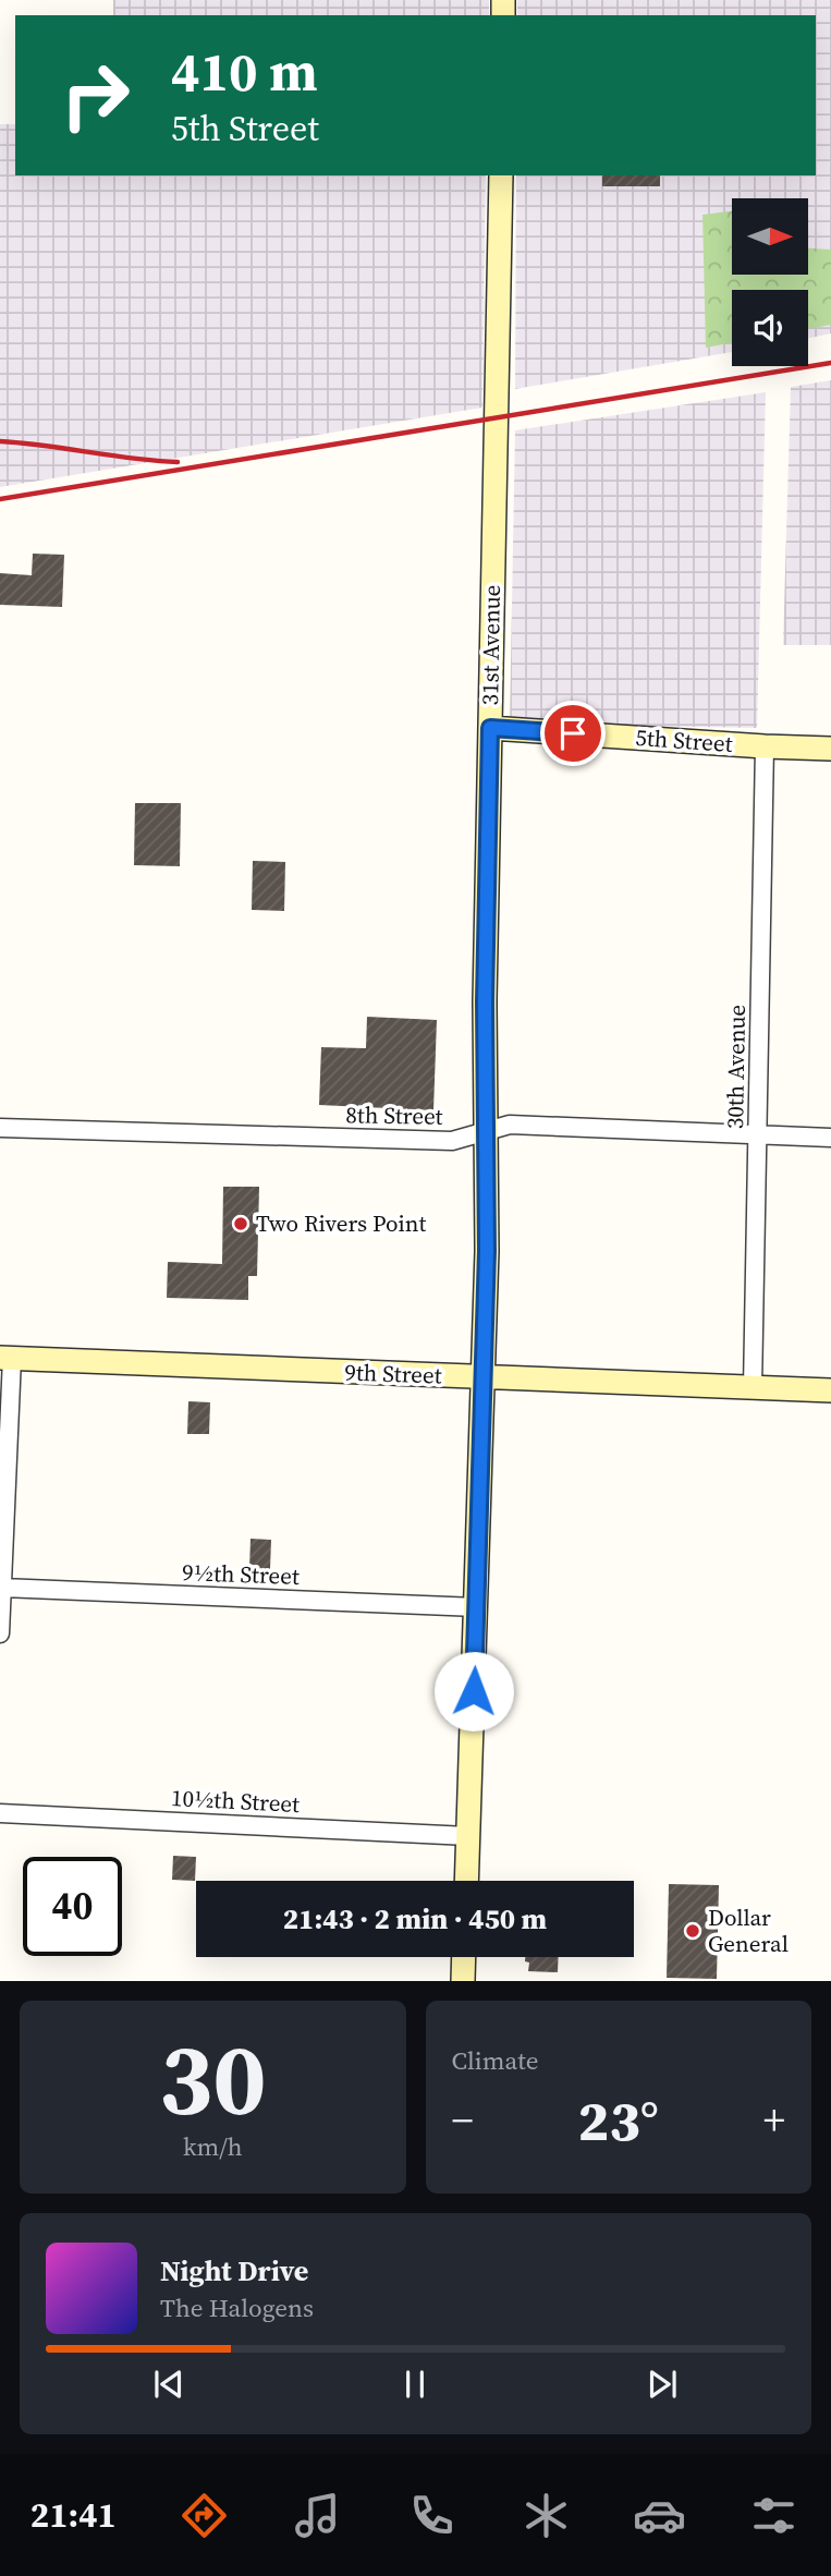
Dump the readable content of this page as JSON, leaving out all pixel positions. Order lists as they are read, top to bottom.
{
  "streets": {
    "street": [
      "31st Avenue",
      "5th Street",
      "30th Avenue",
      "8th Street",
      "9th Street",
      "9½th Street",
      "10½th Street"
    ]
  },
  "crossings": [
    ["31st Avenue", "5th Street"],
    ["31st Avenue", "8th Street"],
    ["31st Avenue", "9th Street"],
    ["31st Avenue", "9½th Street"],
    ["31st Avenue", "10½th Street"],
    ["5th Street", "30th Avenue"],
    ["30th Avenue", "8th Street"],
    ["30th Avenue", "9th Street"]
  ],
  "places": ["Two Rivers Point", "Dollar General"],
  "north": "right",
  "page": {
    "turn": ["410 m", "5th Street"],
    "limit": "40",
    "trip": "21:43 · 2 min · 450 m",
    "tile": [
      ["30", "km/h"],
      "Climate"
    ],
    "heat": ["−", "23°", "+"],
    "song": ["Night Drive", "The Halogens"],
    "tabs": "21:41"
  }
}
